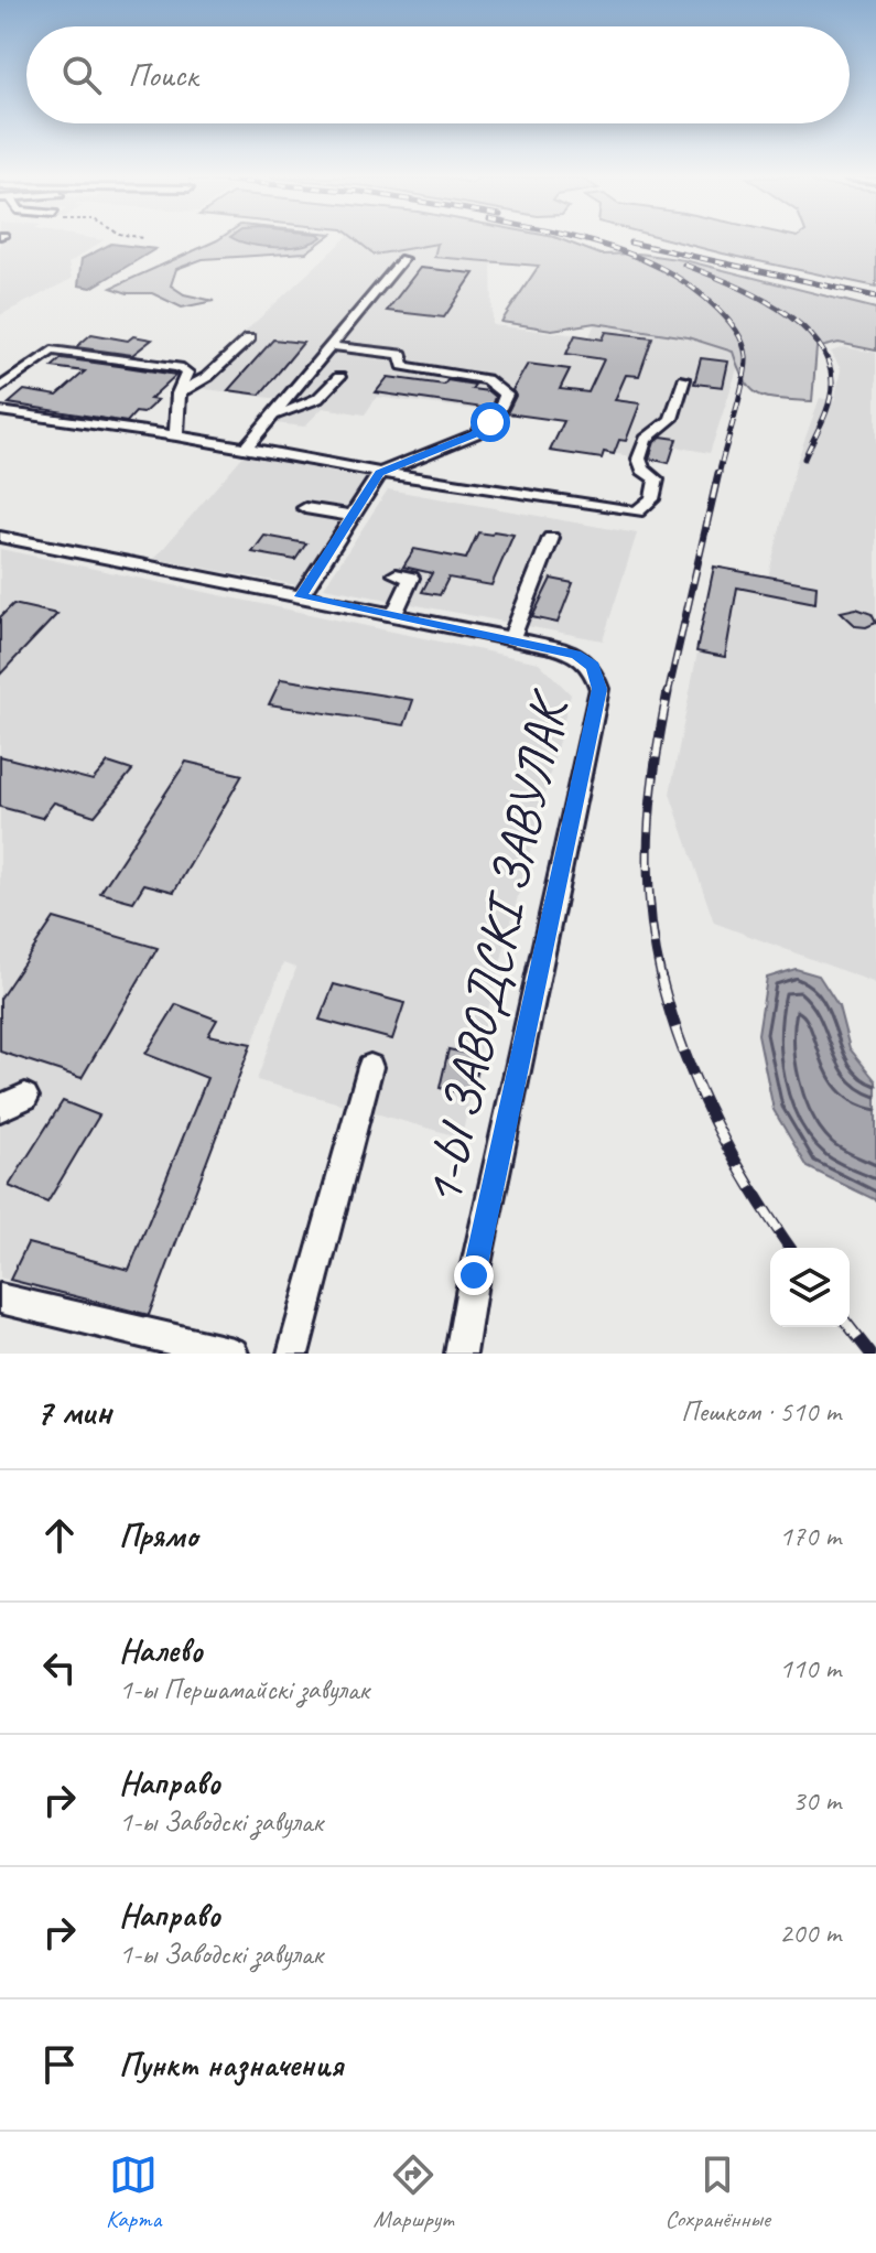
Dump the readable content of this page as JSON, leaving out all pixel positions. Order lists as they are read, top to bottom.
{
  "streets": {
    "street": ["1-Ы ЗАВОДСКІ ЗАВУЛАК"]
  },
  "page": {
    "search": "Поиск",
    "heading": ["7 мин", "Пешком · 510 m"],
    "list": [
      ["Прямо", "170 m"],
      ["Налево", "1-ы Першамайскі завулак", "110 m"],
      ["Направо", "1-ы Заводскі завулак", "30 m"],
      ["Направо", "1-ы Заводскі завулак", "200 m"],
      "Пункт назначения"
    ],
    "nav": ["Карта", "Маршрут", "Сохранённые"]
  }
}
